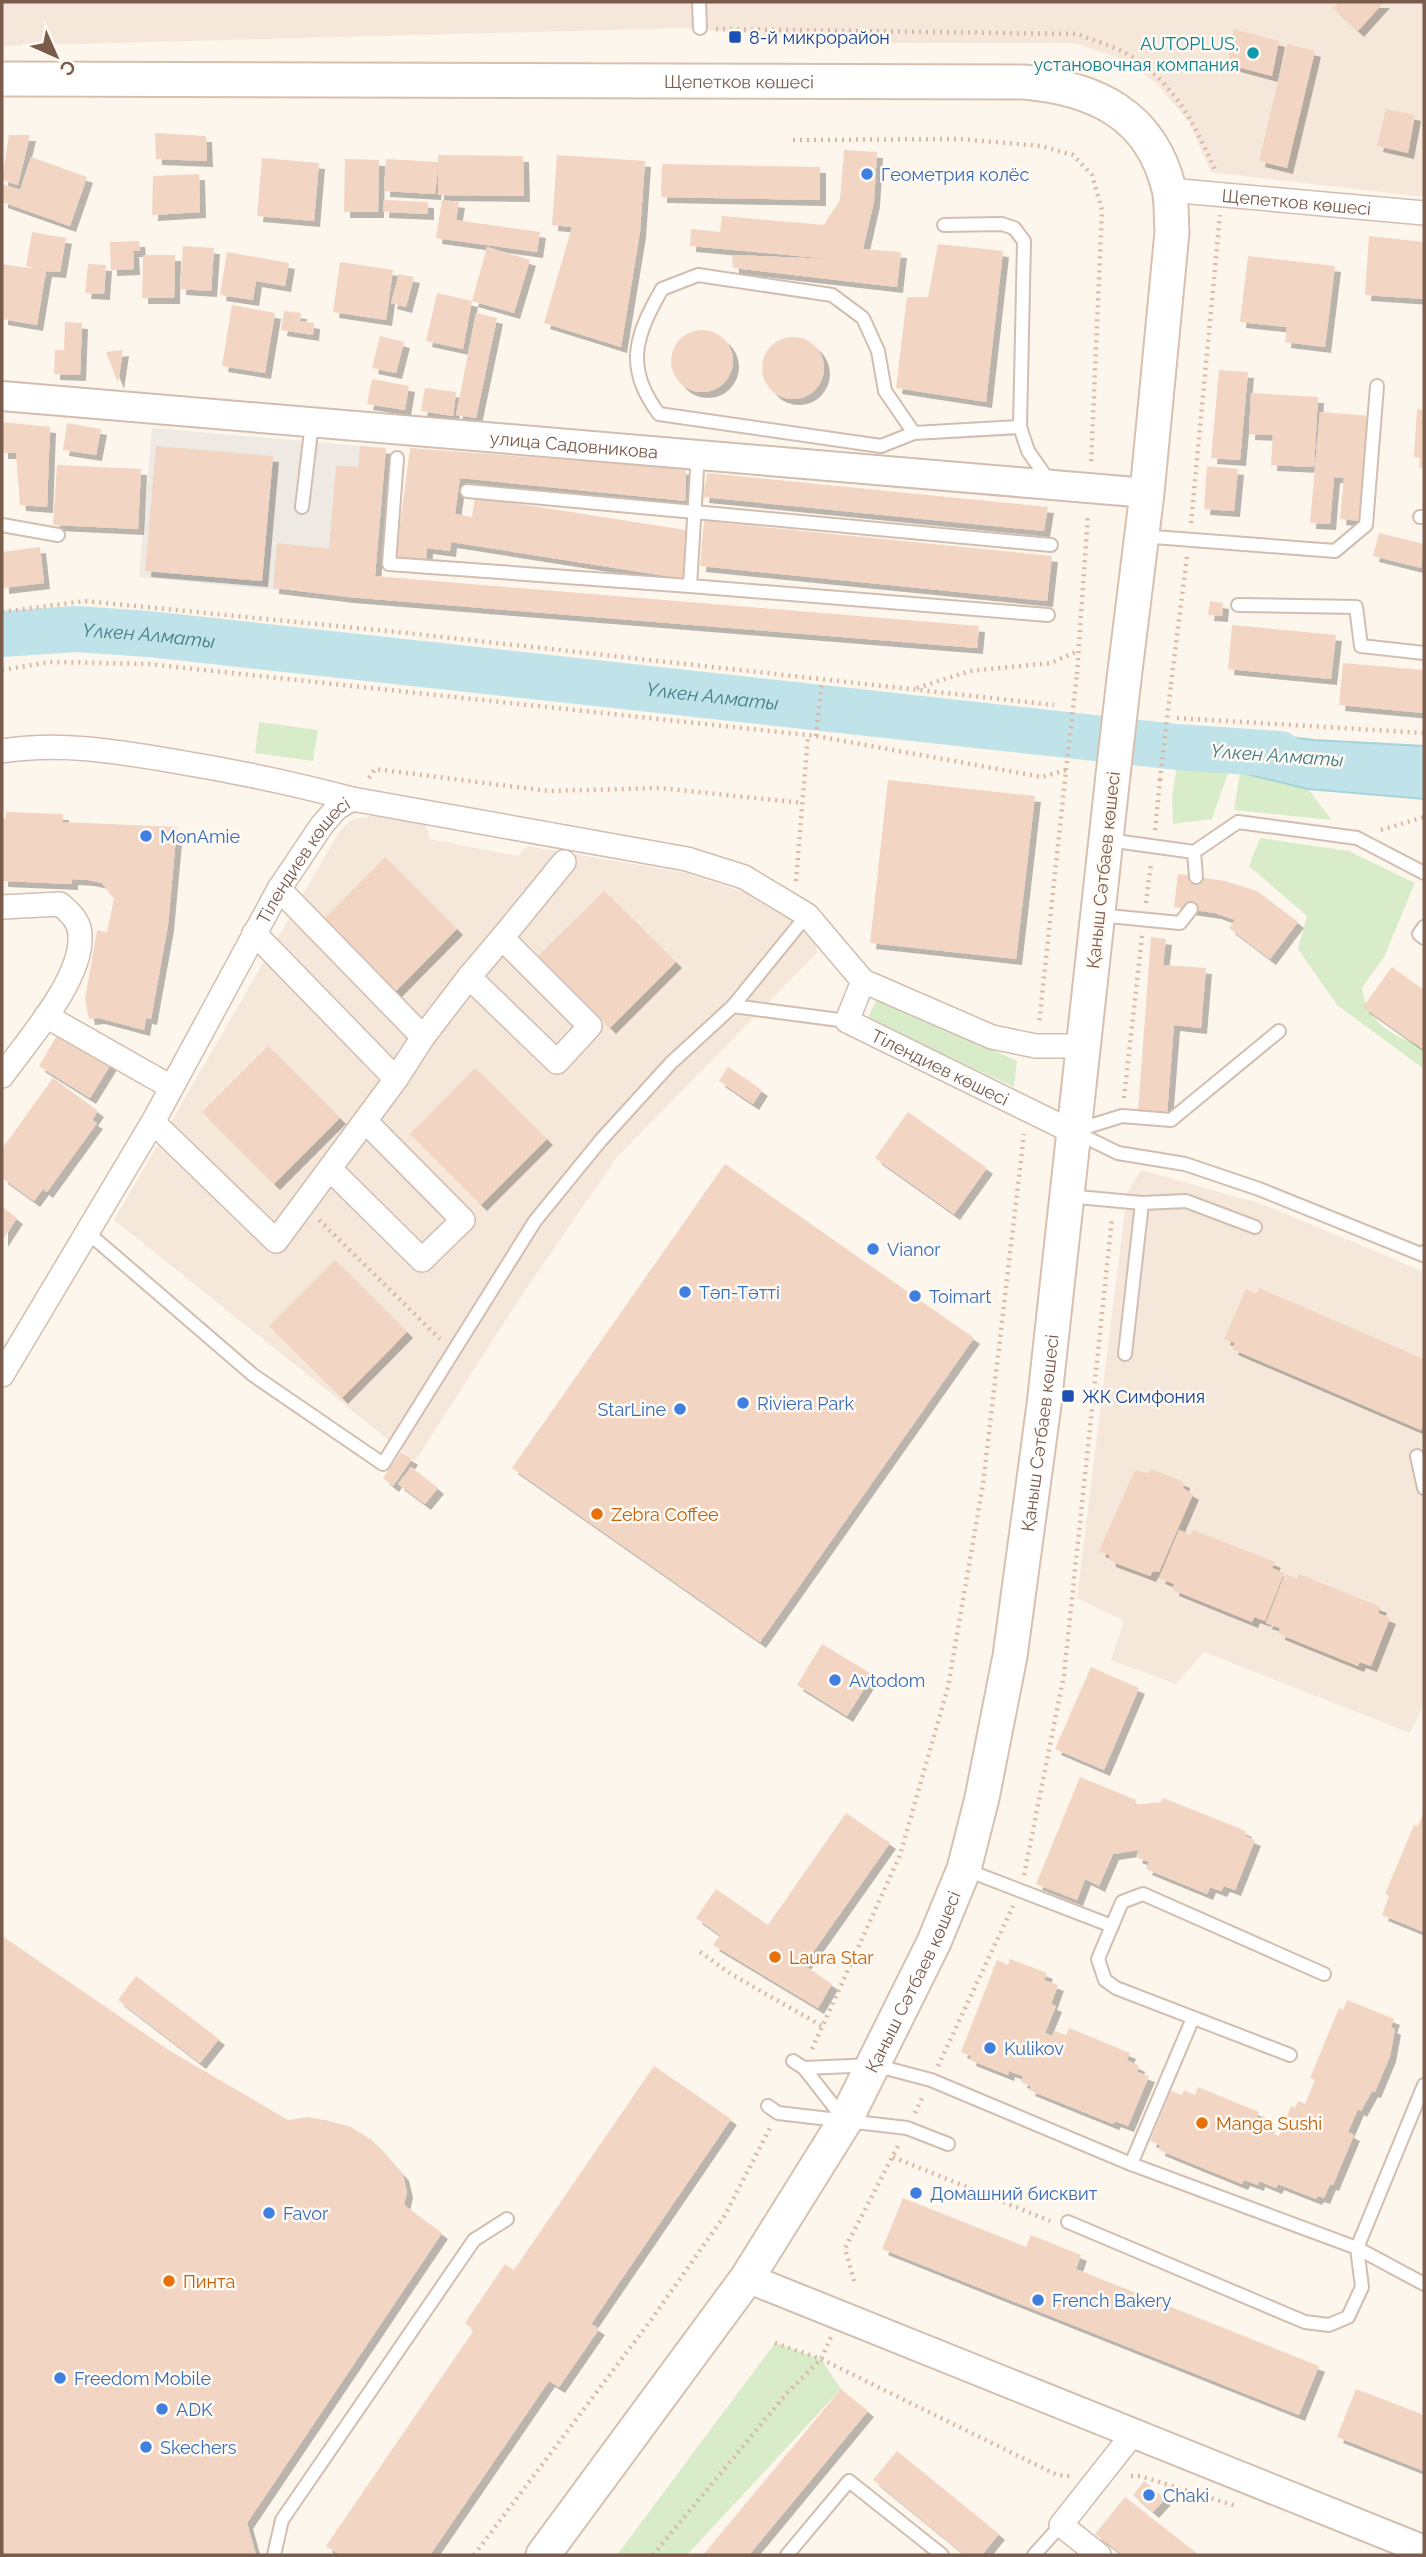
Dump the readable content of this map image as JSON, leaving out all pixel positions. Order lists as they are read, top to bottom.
{
  "streets": {
    "main road": ["Щепетков көшесі", "Қаныш Сәтбаев көшесі"],
    "street": ["улица Садовникова", "Тілендиев көшесі"]
  },
  "crossings": [
    ["Щепетков көшесі", "Қаныш Сәтбаев көшесі"],
    ["улица Садовникова", "Қаныш Сәтбаев көшесі"],
    ["Тілендиев көшесі", "Қаныш Сәтбаев көшесі"]
  ],
  "water": ["Үлкен Алматы"],
  "places": {
    "transit": ["8-й микрорайон", "ЖК Симфония"],
    "other": [
      "AUTOPLUS, установочная компания",
      "Геометрия колёс",
      "MonAmie",
      "Vianor",
      "Тәп-Тәтті",
      "Toimart",
      "Riviera Park",
      "StarLine",
      "Zebra Coffee",
      "Avtodom",
      "Laura Star",
      "Kulikov",
      "Manga Sushi",
      "Домашний бисквит",
      "Favor",
      "Пинта",
      "French Bakery",
      "Freedom Mobile",
      "ADK",
      "Skechers",
      "Chaki"
    ]
  },
  "north": "bottom right"
}
